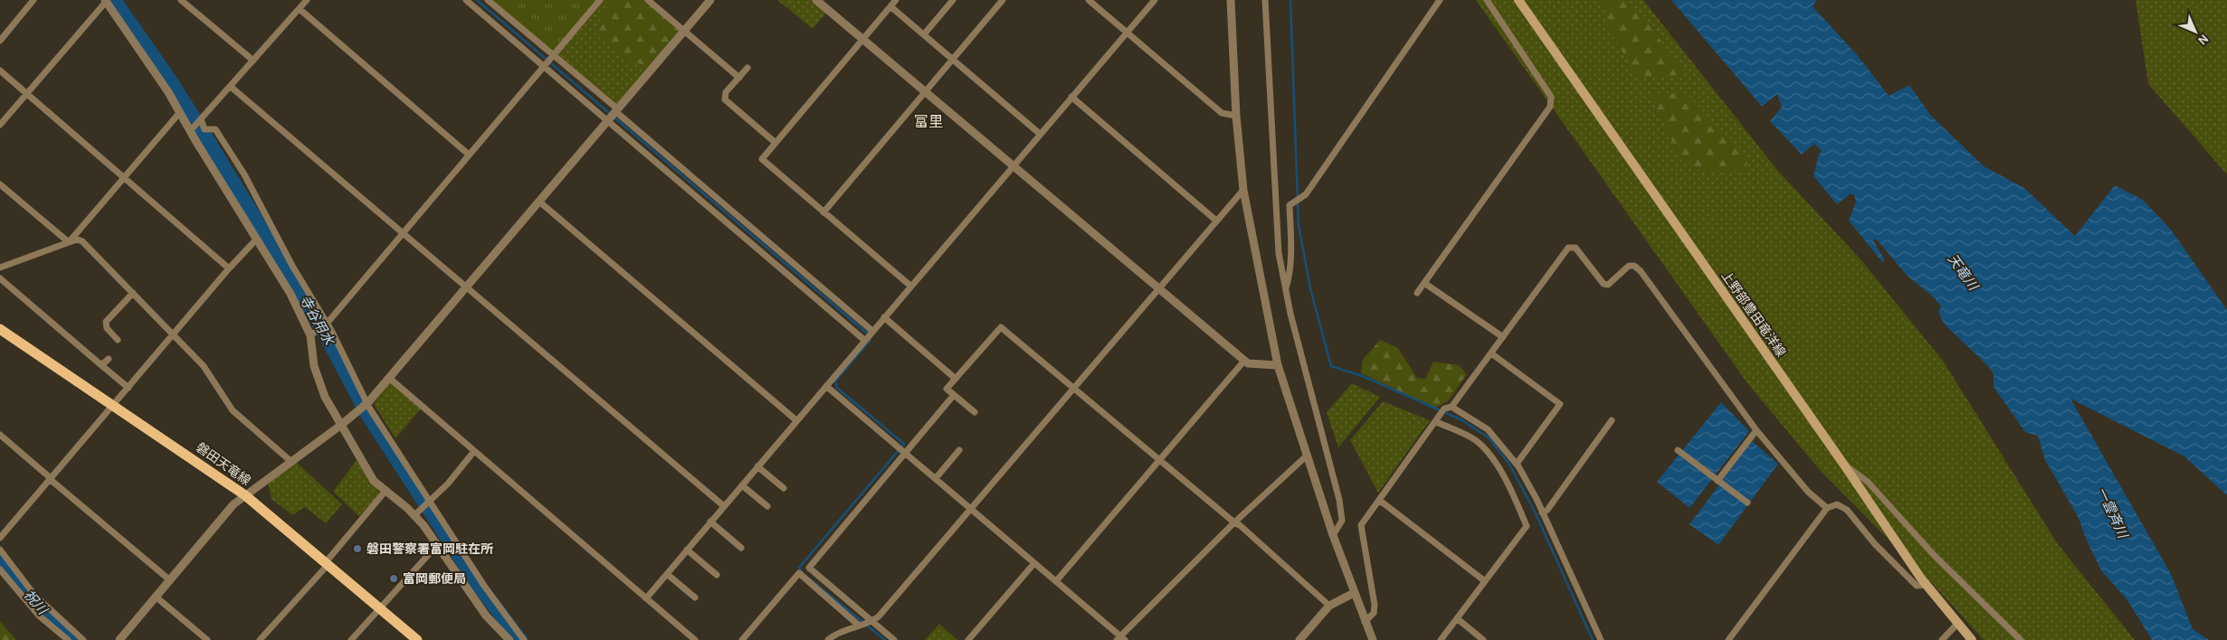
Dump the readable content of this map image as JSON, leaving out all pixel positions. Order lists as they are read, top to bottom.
{
  "streets": {
    "main road": ["上野部豊田竜洋線", "磐田天竜線"]
  },
  "districts": ["富里"],
  "water": [
    "天竜川",
    "寺谷用水",
    "一雲斉川",
    "祝川"
  ],
  "places": ["磐田警察署富岡駐在所", "富岡郵便局"],
  "north": "bottom right"
}
